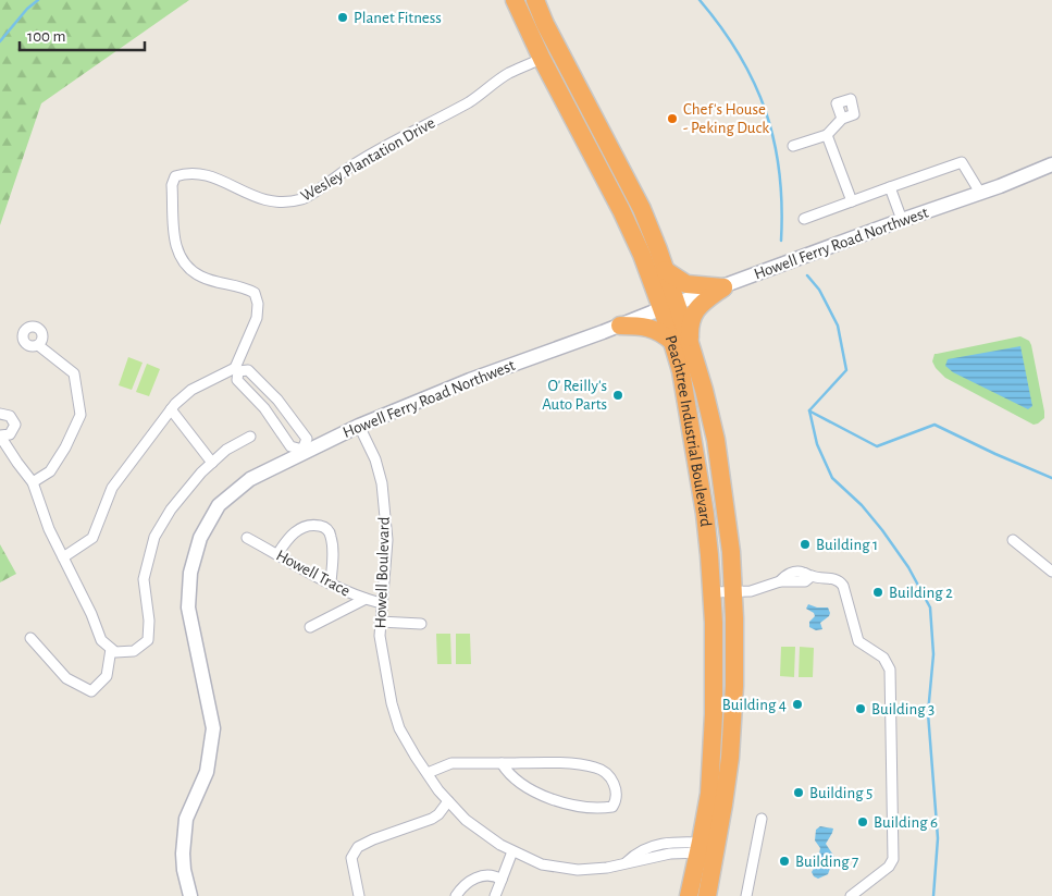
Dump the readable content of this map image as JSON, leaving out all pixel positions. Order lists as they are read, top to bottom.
{
  "streets": {
    "highway": ["Peachtree Industrial Boulevard"],
    "street": [
      "Wesley Plantation Drive",
      "Howell Ferry Road Northwest",
      "Howell Trace",
      "Howell Boulevard"
    ]
  },
  "crossings": [
    ["Wesley Plantation Drive", "Peachtree Industrial Boulevard"],
    ["Howell Ferry Road Northwest", "Peachtree Industrial Boulevard"],
    ["Howell Ferry Road Northwest", "Howell Boulevard"],
    ["Peachtree Industrial Boulevard", "Howell Boulevard"],
    ["Howell Trace", "Howell Boulevard"]
  ],
  "places": [
    "Planet Fitness",
    "Chef's House - Peking Duck",
    "O' Reilly's Auto Parts",
    "Building 1",
    "Building 2",
    "Building 4",
    "Building 3",
    "Building 5",
    "Building 6",
    "Building 7"
  ],
  "scale_bar": "100 m"
}
